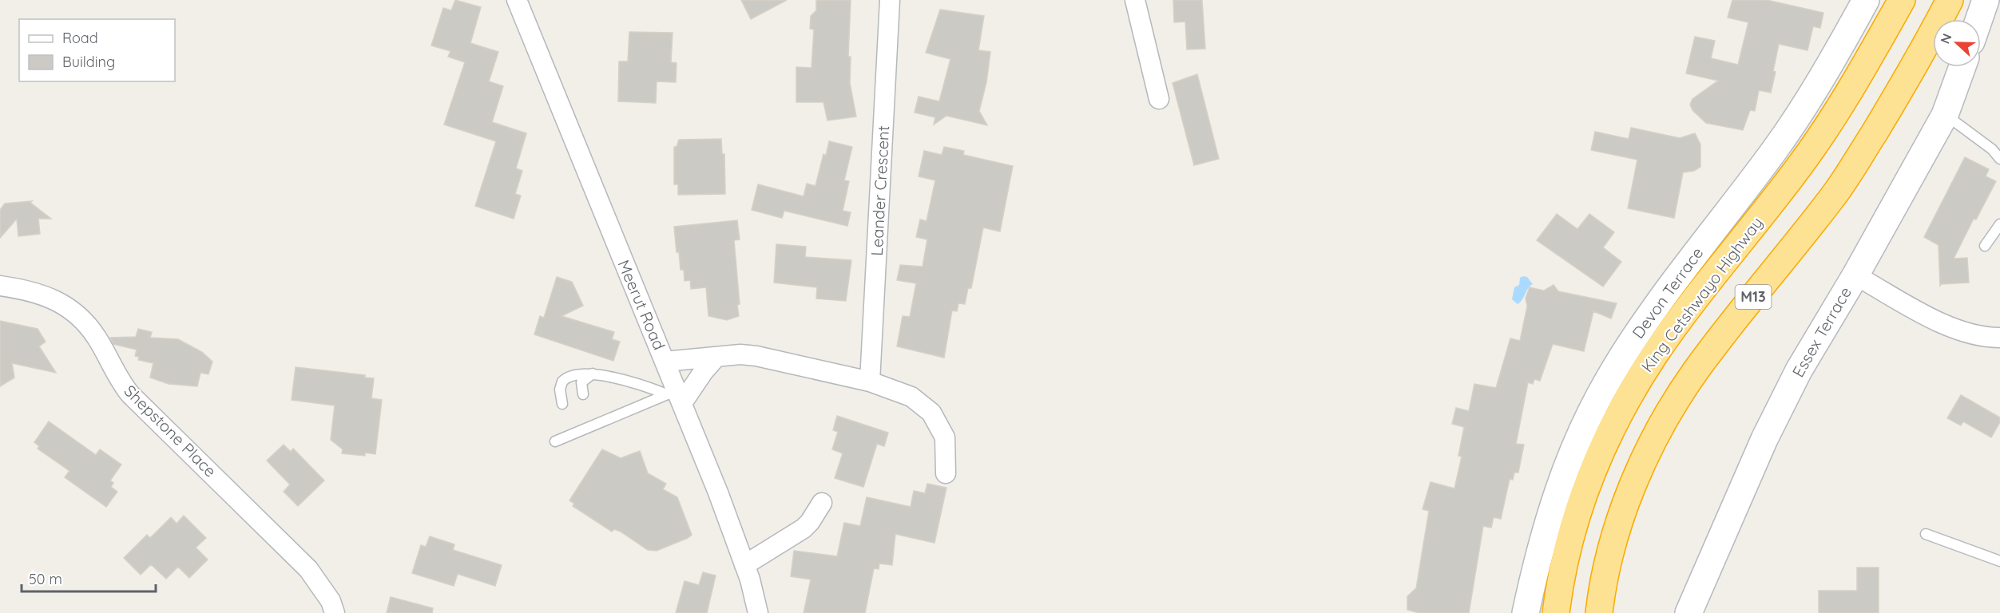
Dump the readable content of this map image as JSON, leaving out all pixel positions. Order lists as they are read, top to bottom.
{
  "streets": {
    "highway": ["King Cetshwayo Highway", "M13"],
    "street": [
      "Leander Crescent",
      "Devon Terrace",
      "Meerut Road",
      "Essex Terrace",
      "Shepstone Place"
    ]
  },
  "legend": ["Road", "Building"],
  "scale_bar": "50 m",
  "north": "left"
}
